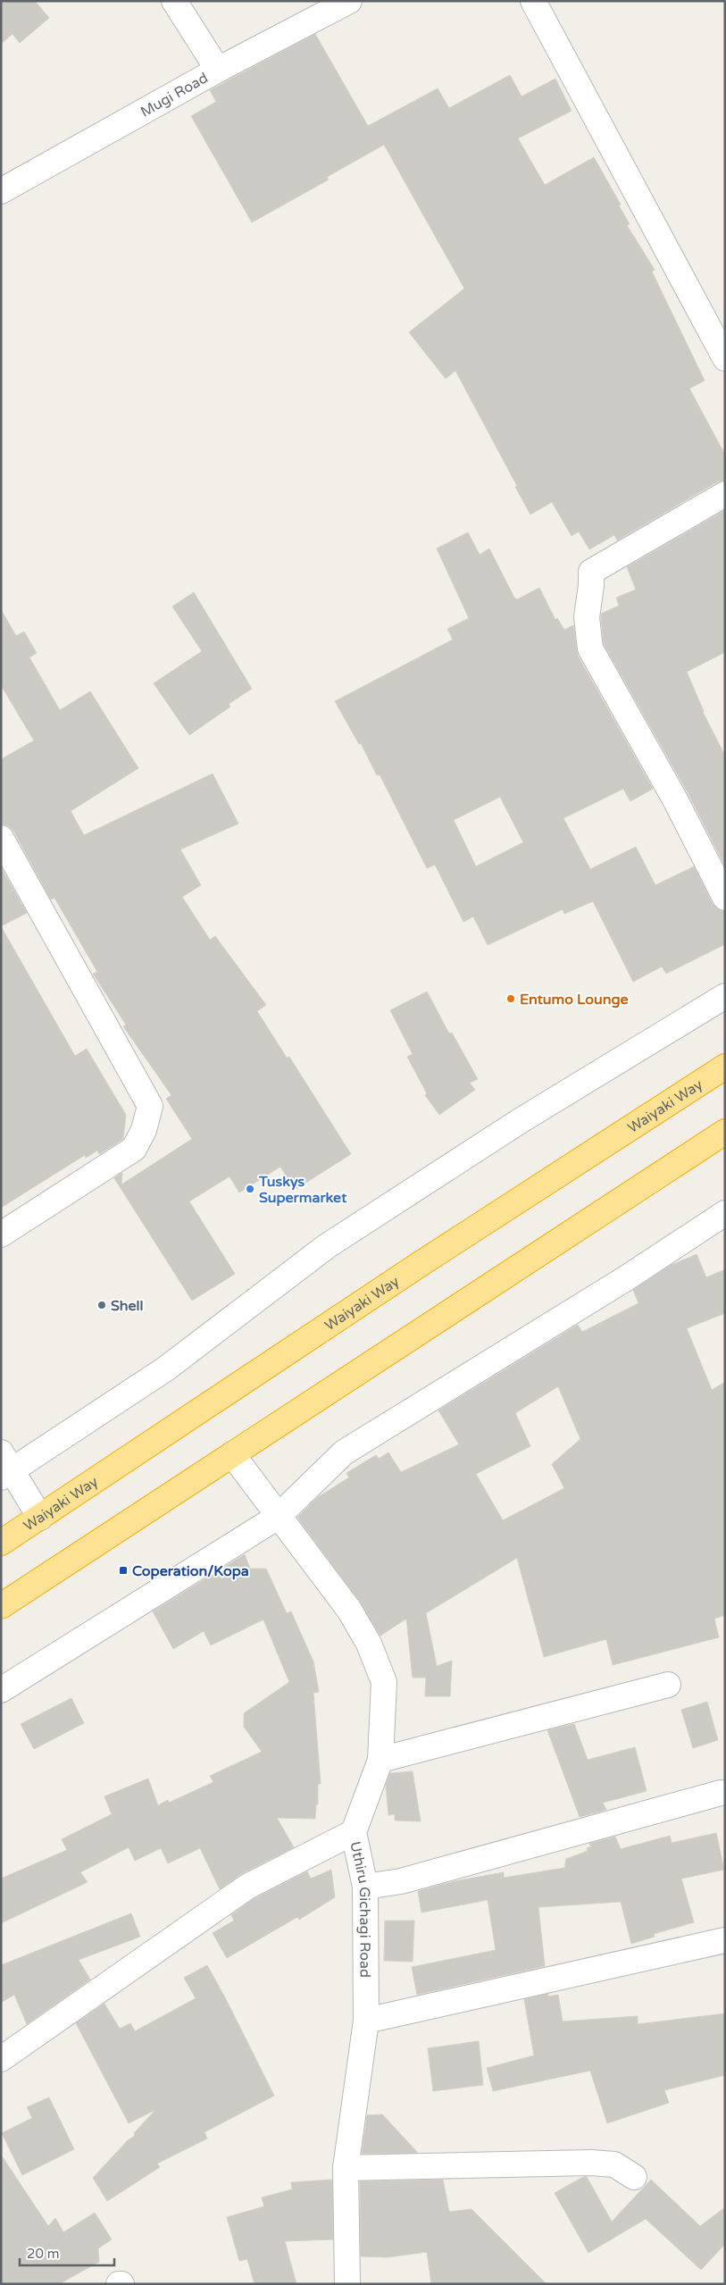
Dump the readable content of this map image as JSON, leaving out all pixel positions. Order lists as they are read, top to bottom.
{
  "streets": {
    "highway": ["Waiyaki Way"],
    "street": ["Mugi Road", "Uthiru Gichagi Road"]
  },
  "places": {
    "other": ["Entumo Lounge", "Tuskys Supermarket", "Shell"],
    "transit": ["Coperation/Kopa"]
  },
  "scale_bar": "20 m"
}
